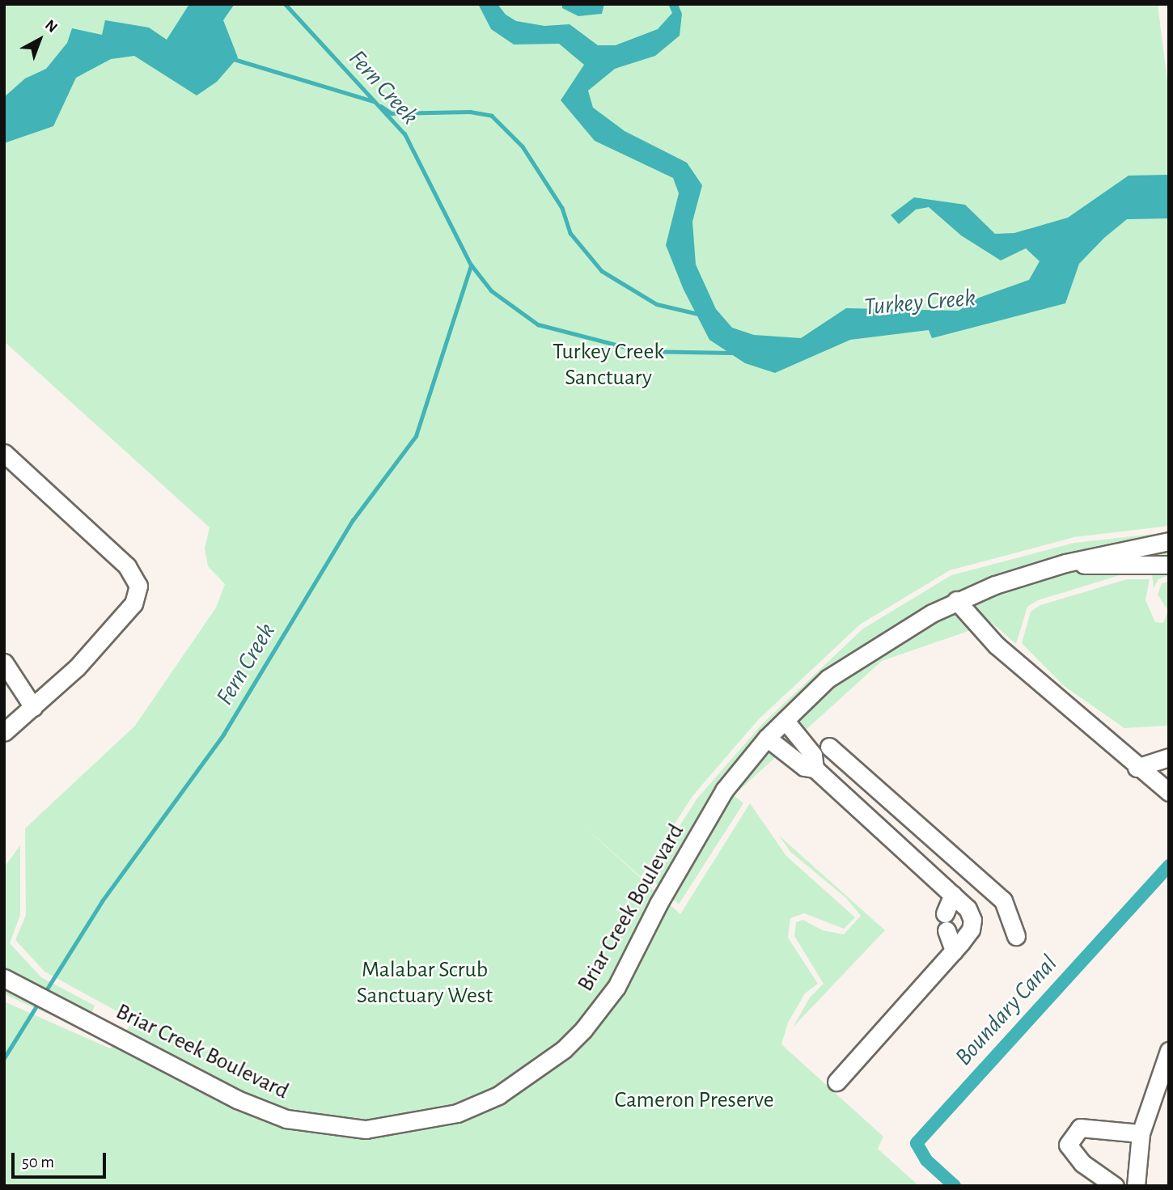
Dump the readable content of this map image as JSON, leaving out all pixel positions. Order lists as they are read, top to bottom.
{
  "streets": {
    "street": ["Briar Creek Boulevard"]
  },
  "water": ["Fern Creek", "Turkey Creek", "Boundary Canal"],
  "parks": ["Turkey Creek Sanctuary", "Malabar Scrub Sanctuary West", "Cameron Preserve"],
  "scale_bar": "50 m",
  "north": "top right"
}
